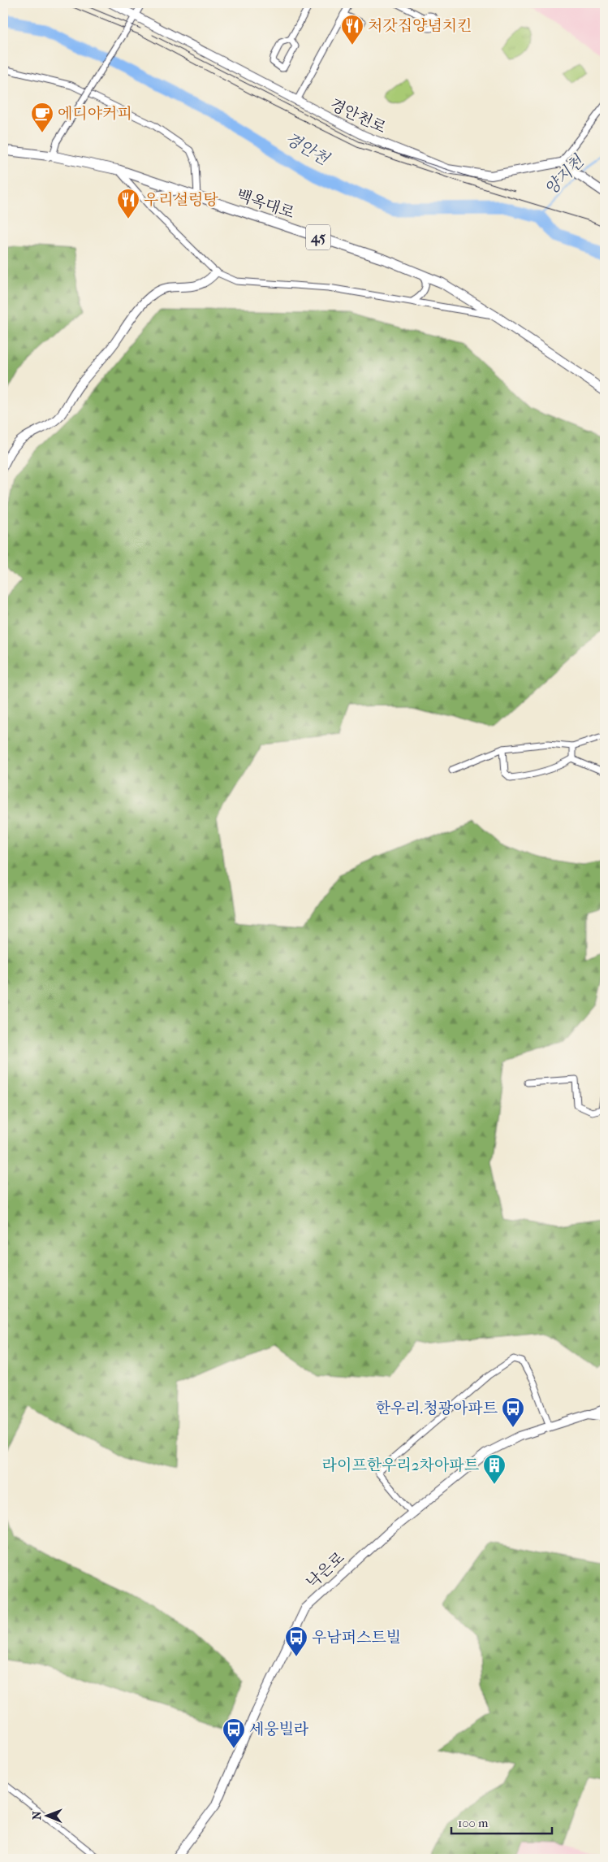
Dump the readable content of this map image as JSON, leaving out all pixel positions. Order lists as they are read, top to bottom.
{
  "streets": {
    "main road": [
      "경안천로",
      "백옥대로",
      "45",
      "낙은로"
    ]
  },
  "water": ["경안천", "양지천"],
  "places": {
    "restaurant": ["처갓집양념치킨", "우리설렁탕"],
    "cafe": ["에디야커피"],
    "bus stop": ["한우리.청광아파트", "우남퍼스트빌", "세웅빌라"],
    "building": ["라이프한우리2차아파트"]
  },
  "scale_bar": "100 m",
  "north": "left"
}
